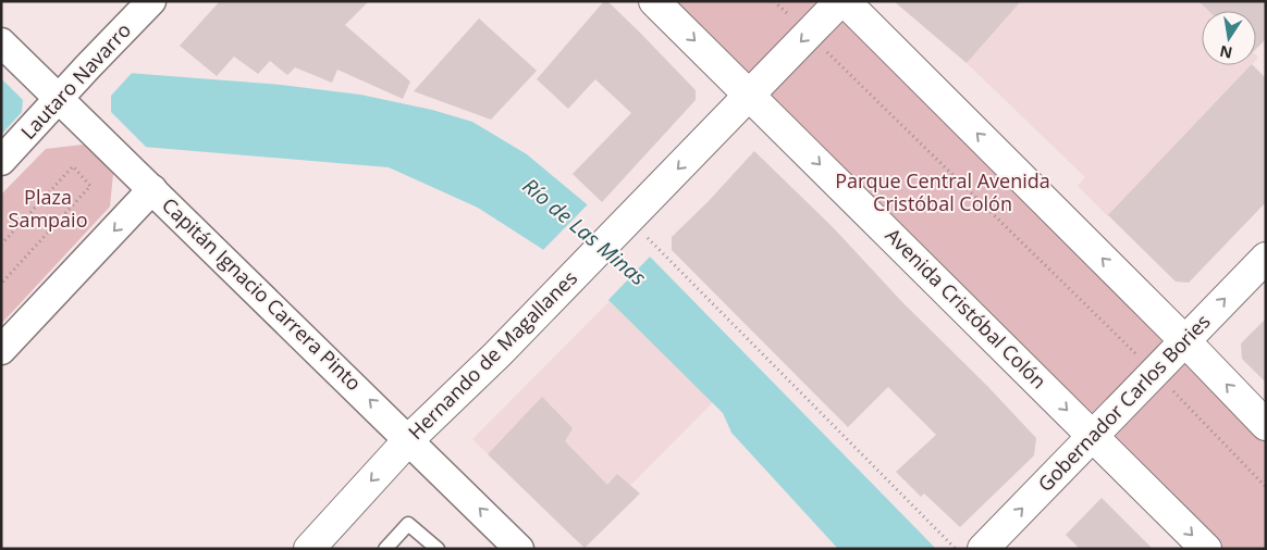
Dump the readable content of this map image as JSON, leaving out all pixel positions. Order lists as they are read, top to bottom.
{
  "streets": {
    "main road": ["Avenida Cristóbal Colón", "Hernando de Magallanes", "Gobernador Carlos Bories"],
    "street": ["Lautaro Navarro", "Capitán Ignacio Carrera Pinto"]
  },
  "crossings": [
    ["Lautaro Navarro", "Capitán Ignacio Carrera Pinto"],
    ["Capitán Ignacio Carrera Pinto", "Hernando de Magallanes"],
    ["Avenida Cristóbal Colón", "Hernando de Magallanes"],
    ["Avenida Cristóbal Colón", "Gobernador Carlos Bories"]
  ],
  "one_way": ["Capitán Ignacio Carrera Pinto", "Hernando de Magallanes", "Gobernador Carlos Bories"],
  "water": ["Río de Las Minas"],
  "parks": ["Parque Central Avenida Cristóbal Colón", "Plaza Sampaio"],
  "north": "bottom"
}
